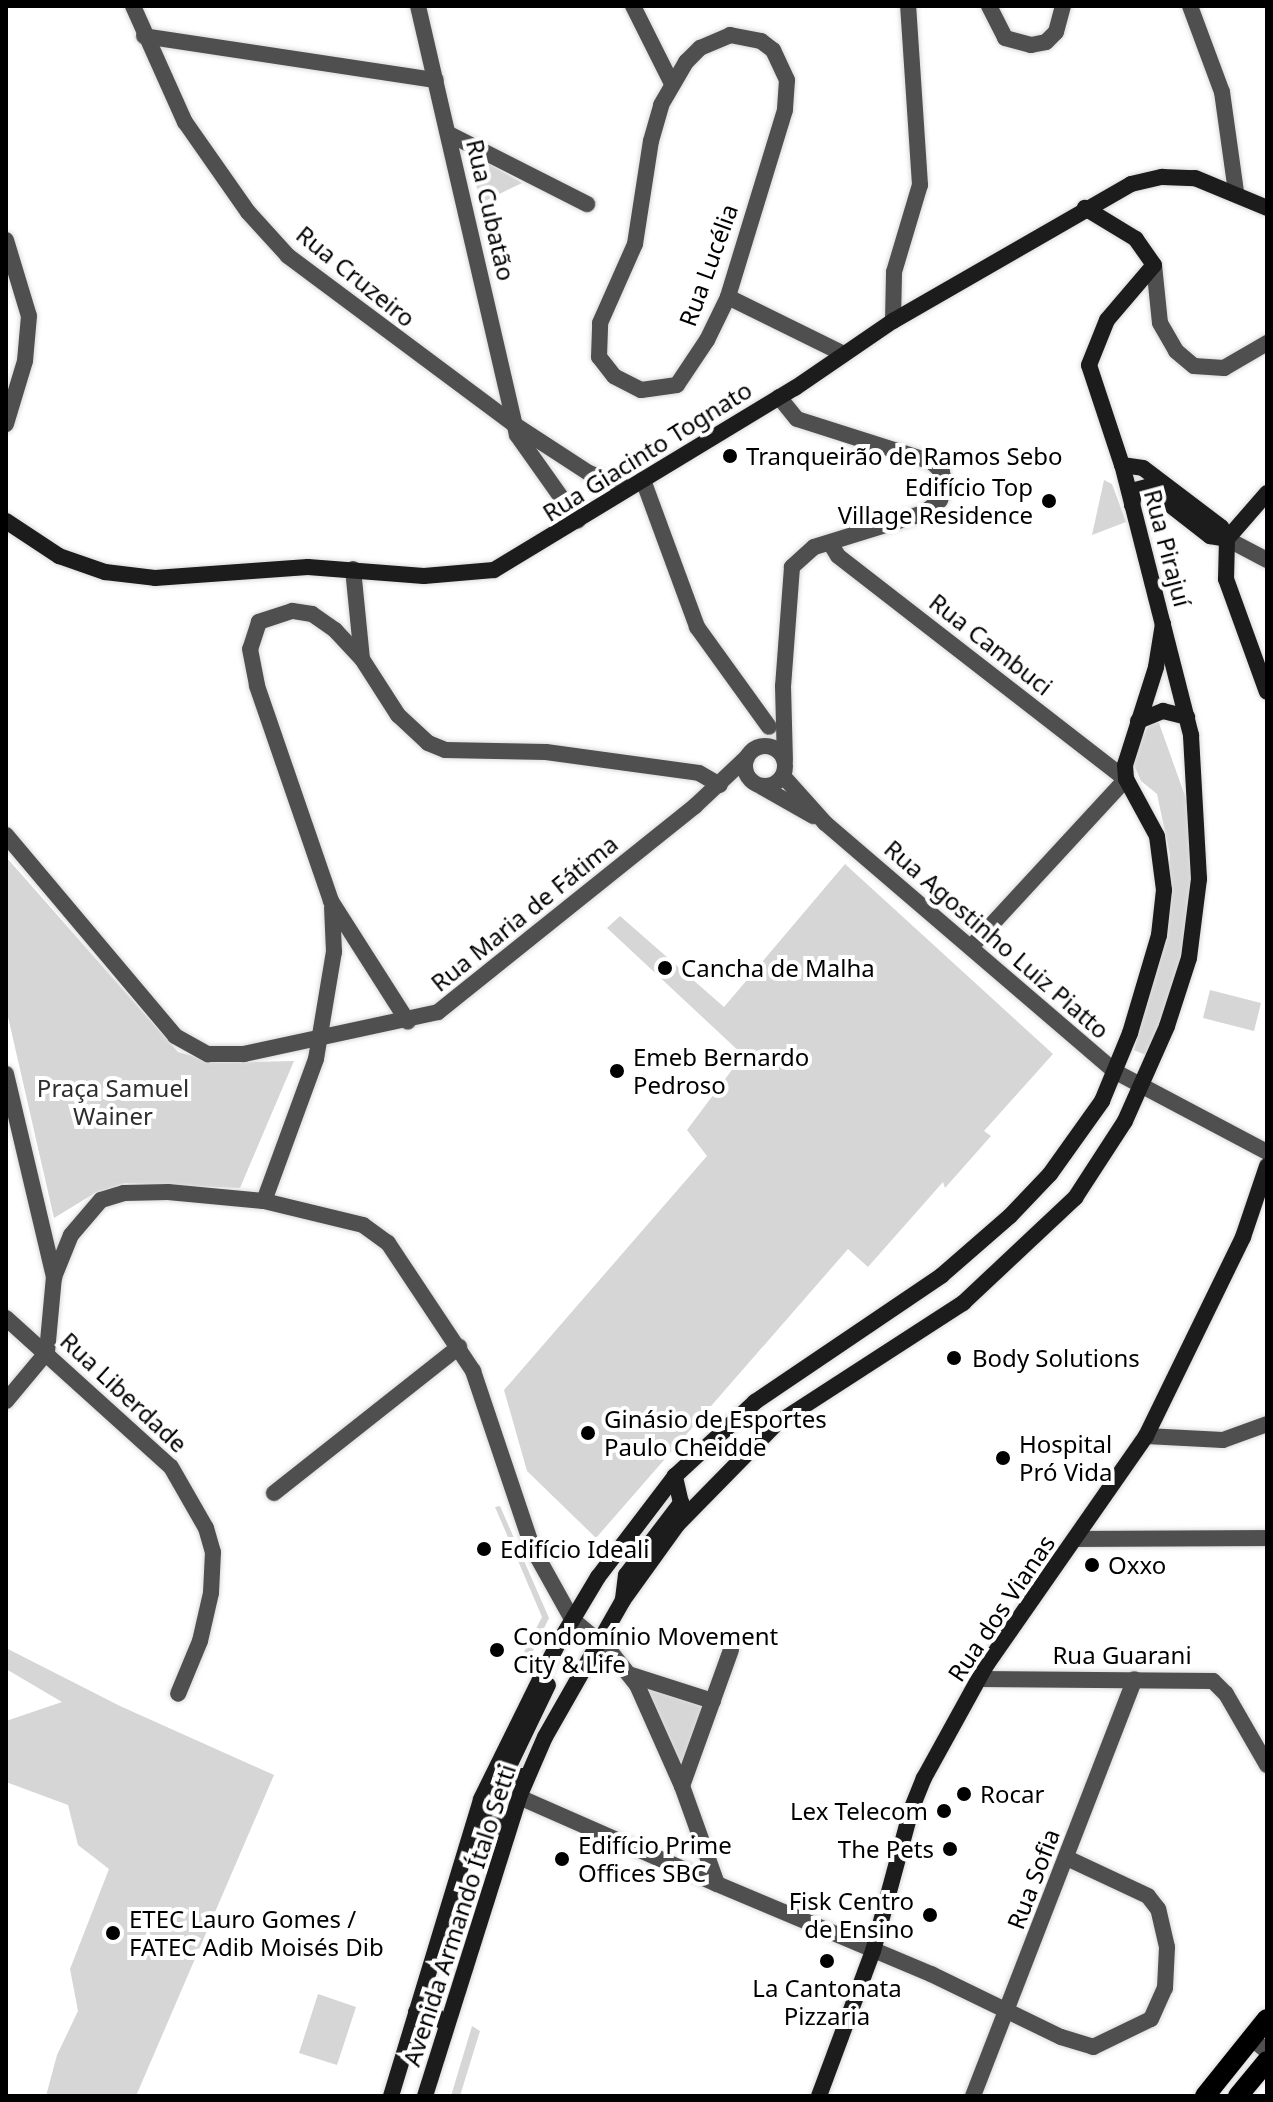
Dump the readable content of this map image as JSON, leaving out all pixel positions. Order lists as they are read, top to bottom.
{
  "streets": {
    "main road": [
      "Rua Giacinto Tognato",
      "Rua Pirajuí",
      "Rua dos Vianas",
      "Avenida Armando Ítalo Setti"
    ],
    "street": [
      "Rua Cubatão",
      "Rua Lucélia",
      "Rua Cruzeiro",
      "Rua Cambuci",
      "Rua Maria de Fátima",
      "Rua Agostinho Luiz Piatto",
      "Rua Liberdade",
      "Rua Guarani",
      "Rua Sofia"
    ]
  },
  "crossings": [
    ["Rua Cubatão", "Rua Cruzeiro"],
    ["Rua Cruzeiro", "Rua Giacinto Tognato"],
    ["Rua Pirajuí", "Rua Cambuci"],
    ["Rua Pirajuí", "Avenida Armando Ítalo Setti"],
    ["Rua Agostinho Luiz Piatto", "Avenida Armando Ítalo Setti"],
    ["Rua dos Vianas", "Rua Guarani"],
    ["Rua Guarani", "Rua Sofia"]
  ],
  "parks": ["Praça Samuel Wainer"],
  "places": [
    "Tranqueirão de Ramos Sebo",
    "Edifício Top Village Residence",
    "Cancha de Malha",
    "Emeb Bernardo Pedroso",
    "Body Solutions",
    "Ginásio de Esportes Paulo Cheidde",
    "Hospital Pró Vida",
    "Edifício Ideali",
    "Oxxo",
    "Condomínio Movement City & Life",
    "Rocar",
    "Lex Telecom",
    "The Pets",
    "Edifício Prime Offices SBC",
    "Fisk Centro de Ensino",
    "ETEC Lauro Gomes / FATEC Adib Moisés Dib",
    "La Cantonata Pizzaria"
  ]
}
